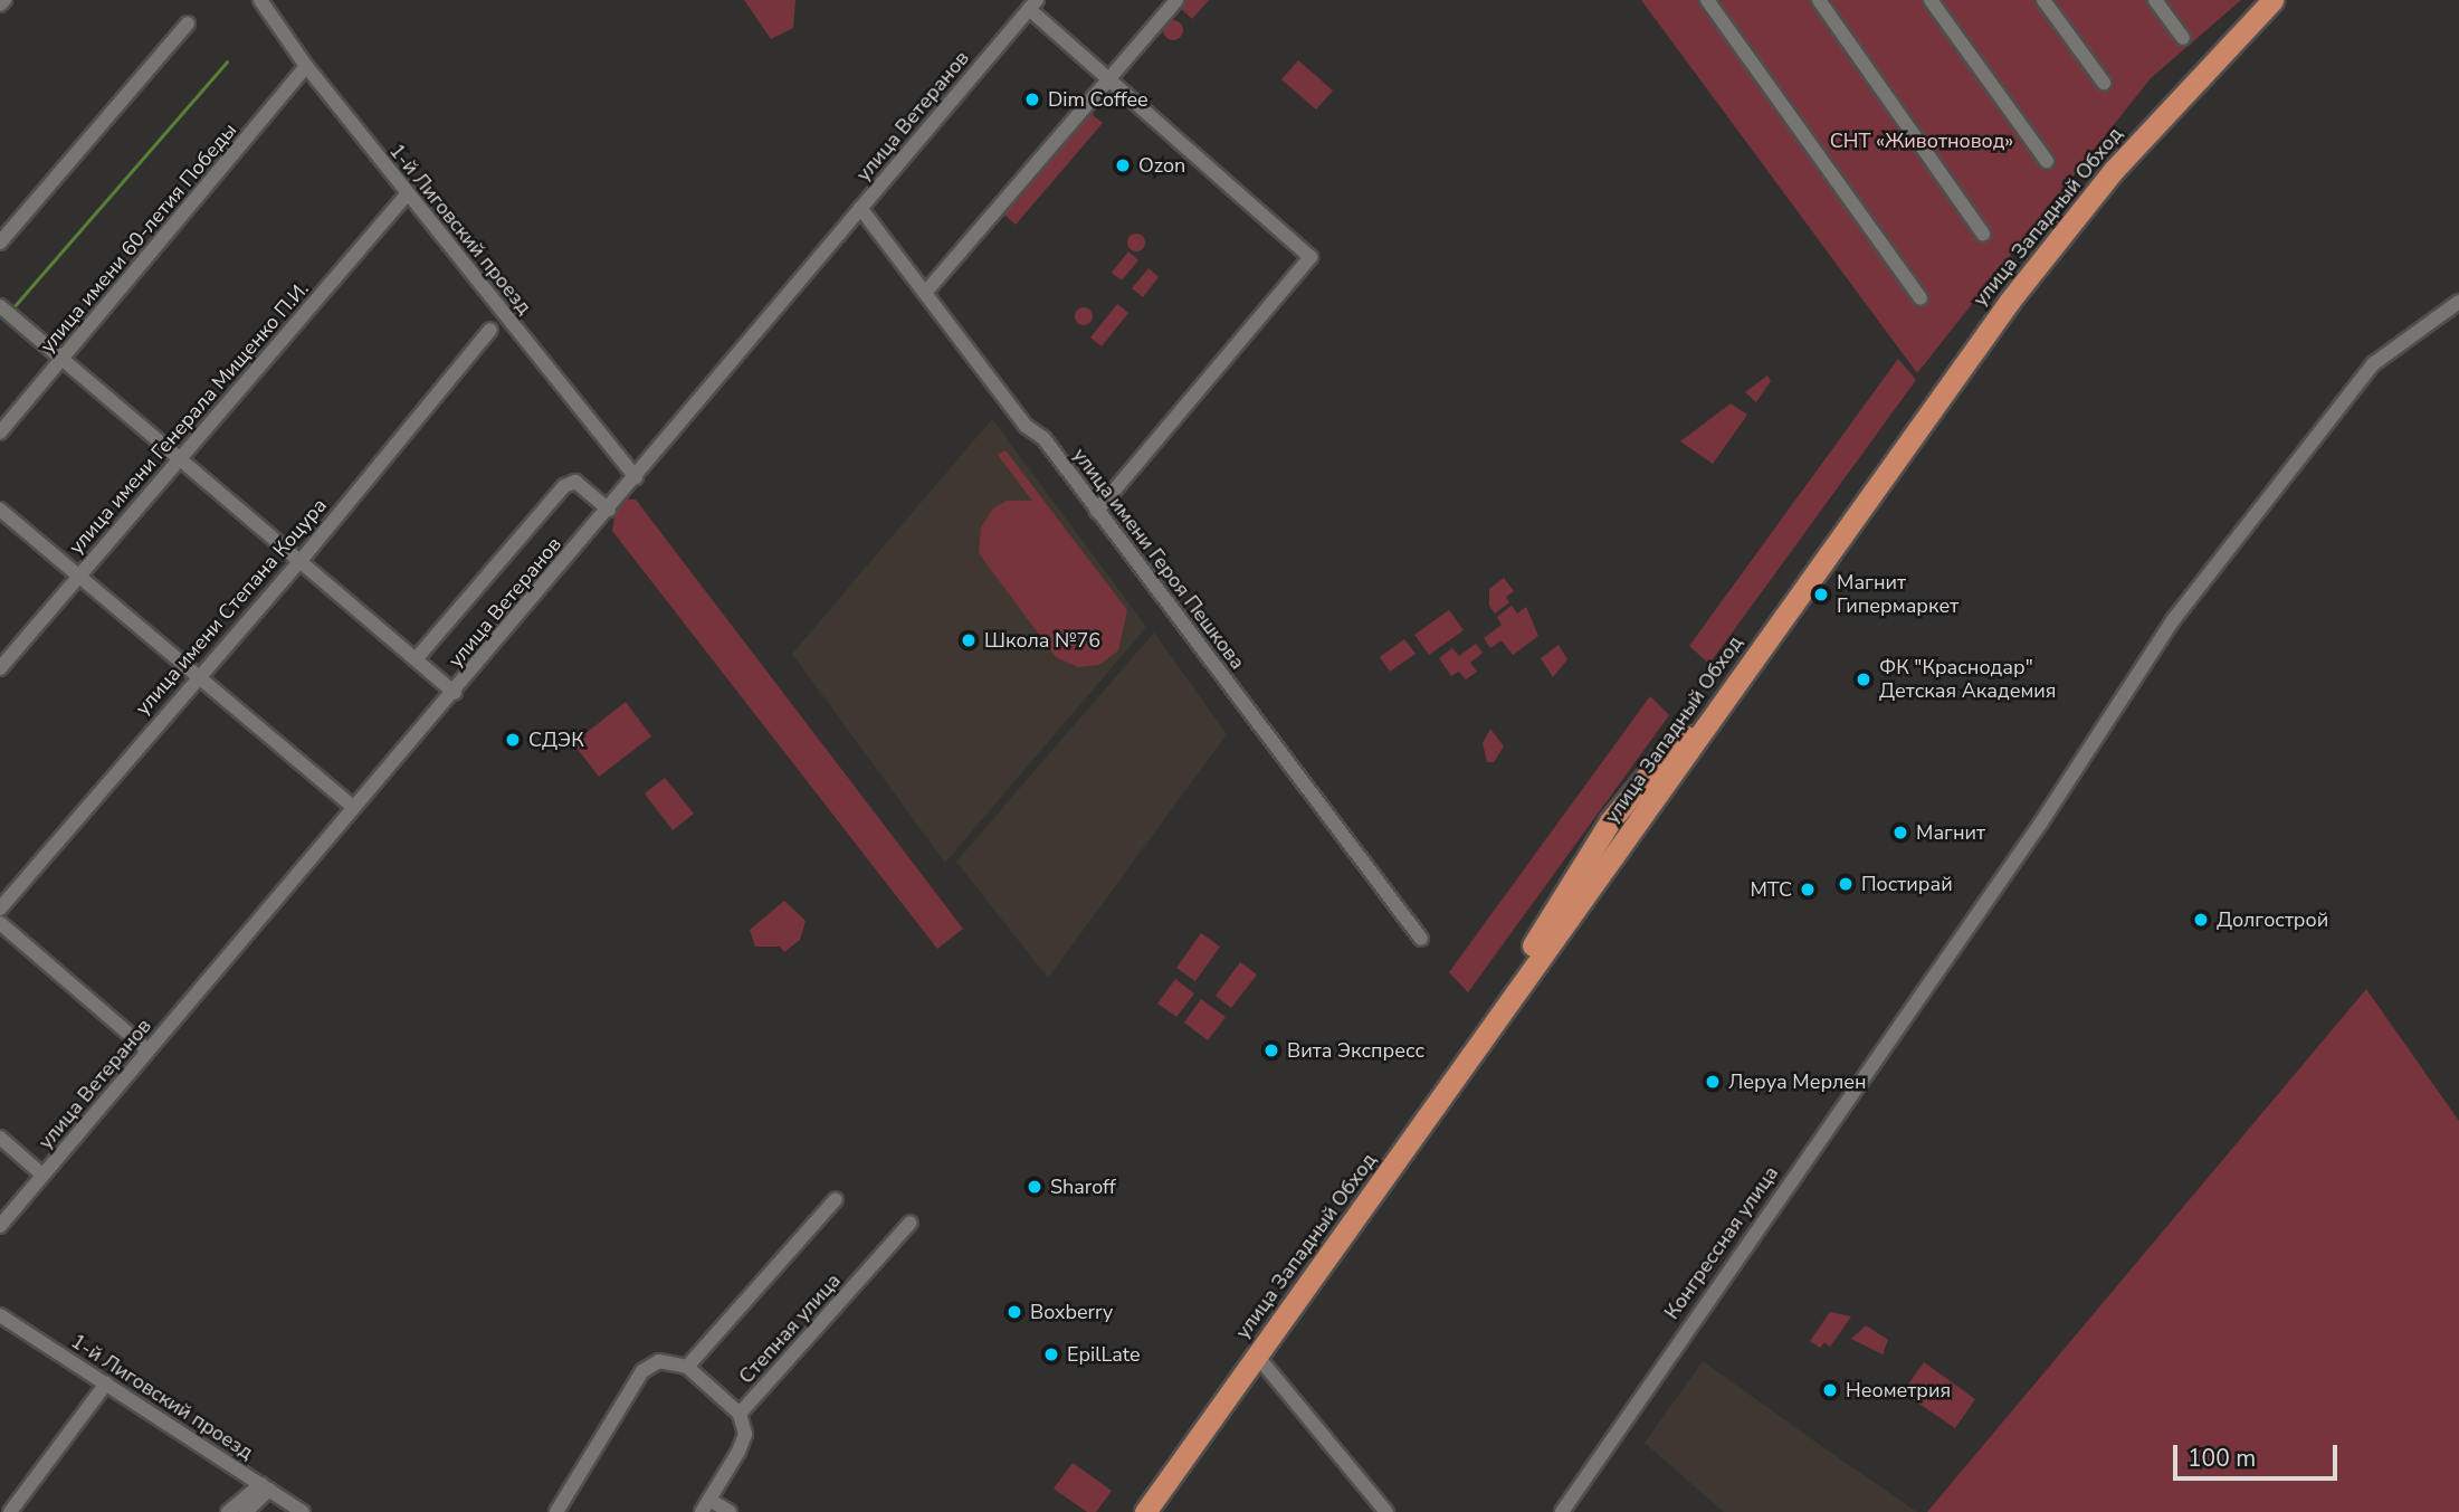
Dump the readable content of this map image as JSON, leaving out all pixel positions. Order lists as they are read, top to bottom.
{
  "streets": {
    "highway": ["улица Западный Обход"],
    "street": [
      "улица Ветеранов",
      "1-й Лиговский проезд",
      "улица имени 60-летия Победы",
      "улица имени Генерала Мищенко П.И.",
      "улица имени Героя Пешкова",
      "улица имени Степана Коцура",
      "Конгрессная улица",
      "Степная улица"
    ]
  },
  "crossings": [
    ["улица Ветеранов", "1-й Лиговский проезд"],
    ["улица Ветеранов", "улица имени Героя Пешкова"],
    ["1-й Лиговский проезд", "улица имени 60-летия Победы"],
    ["1-й Лиговский проезд", "улица имени Генерала Мищенко П.И."]
  ],
  "parks": ["СНТ «Животновод»"],
  "places": [
    "Dim Coffee",
    "Ozon",
    "Магнит Гипермаркет",
    "Школа №76",
    "ФК \"Краснодар\" Детская Академия",
    "СДЭК",
    "Магнит",
    "Постирай",
    "МТС",
    "Долгострой",
    "Вита Экспресс",
    "Леруа Мерлен",
    "Sharoff",
    "Boxberry",
    "EpilLate",
    "Неометрия"
  ],
  "scale_bar": "100 m"
}
